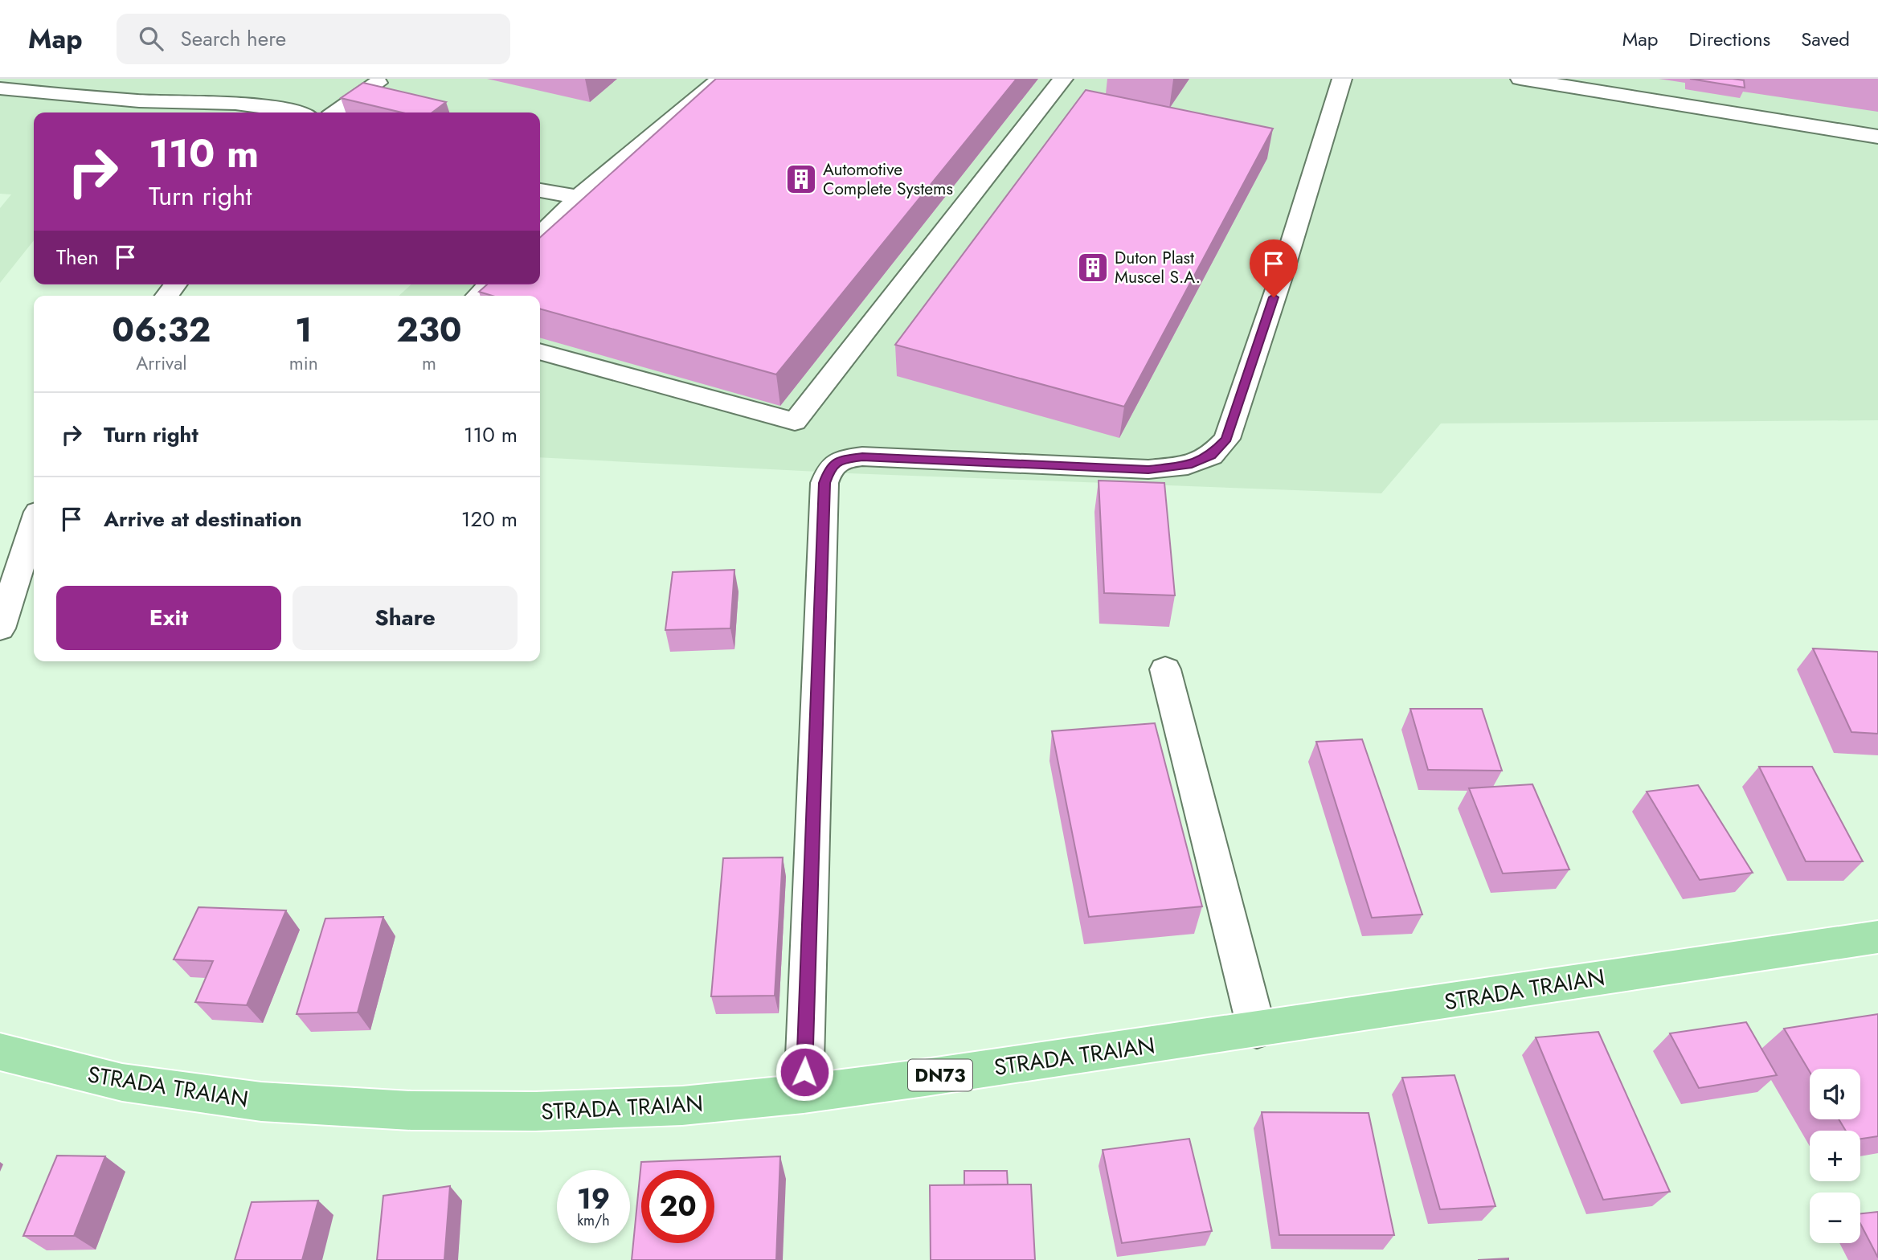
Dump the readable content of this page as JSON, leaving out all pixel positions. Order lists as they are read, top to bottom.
{
  "streets": {
    "main road": ["STRADA TRAIAN", "DN73"]
  },
  "places": {
    "building": ["Automotive Complete Systems", "Duton Plast Muscel S.A."]
  },
  "page": {
    "header": "Map",
    "search": "Search here",
    "nav": ["Map", "Directions", "Saved"],
    "turn": ["110 m", "Turn right"],
    "then": "Then",
    "eta": [
      "06:32",
      "Arrival",
      "1",
      "min",
      "230",
      "m"
    ],
    "list": [
      {
        "name": "Turn right",
        "value": "110 m"
      },
      {
        "name": "Arrive at destination",
        "value": "120 m"
      }
    ],
    "buttons": ["Exit", "Share"],
    "map_buttons": ["+", "−"],
    "speed": "19 km/h",
    "limit": "20"
  }
}
